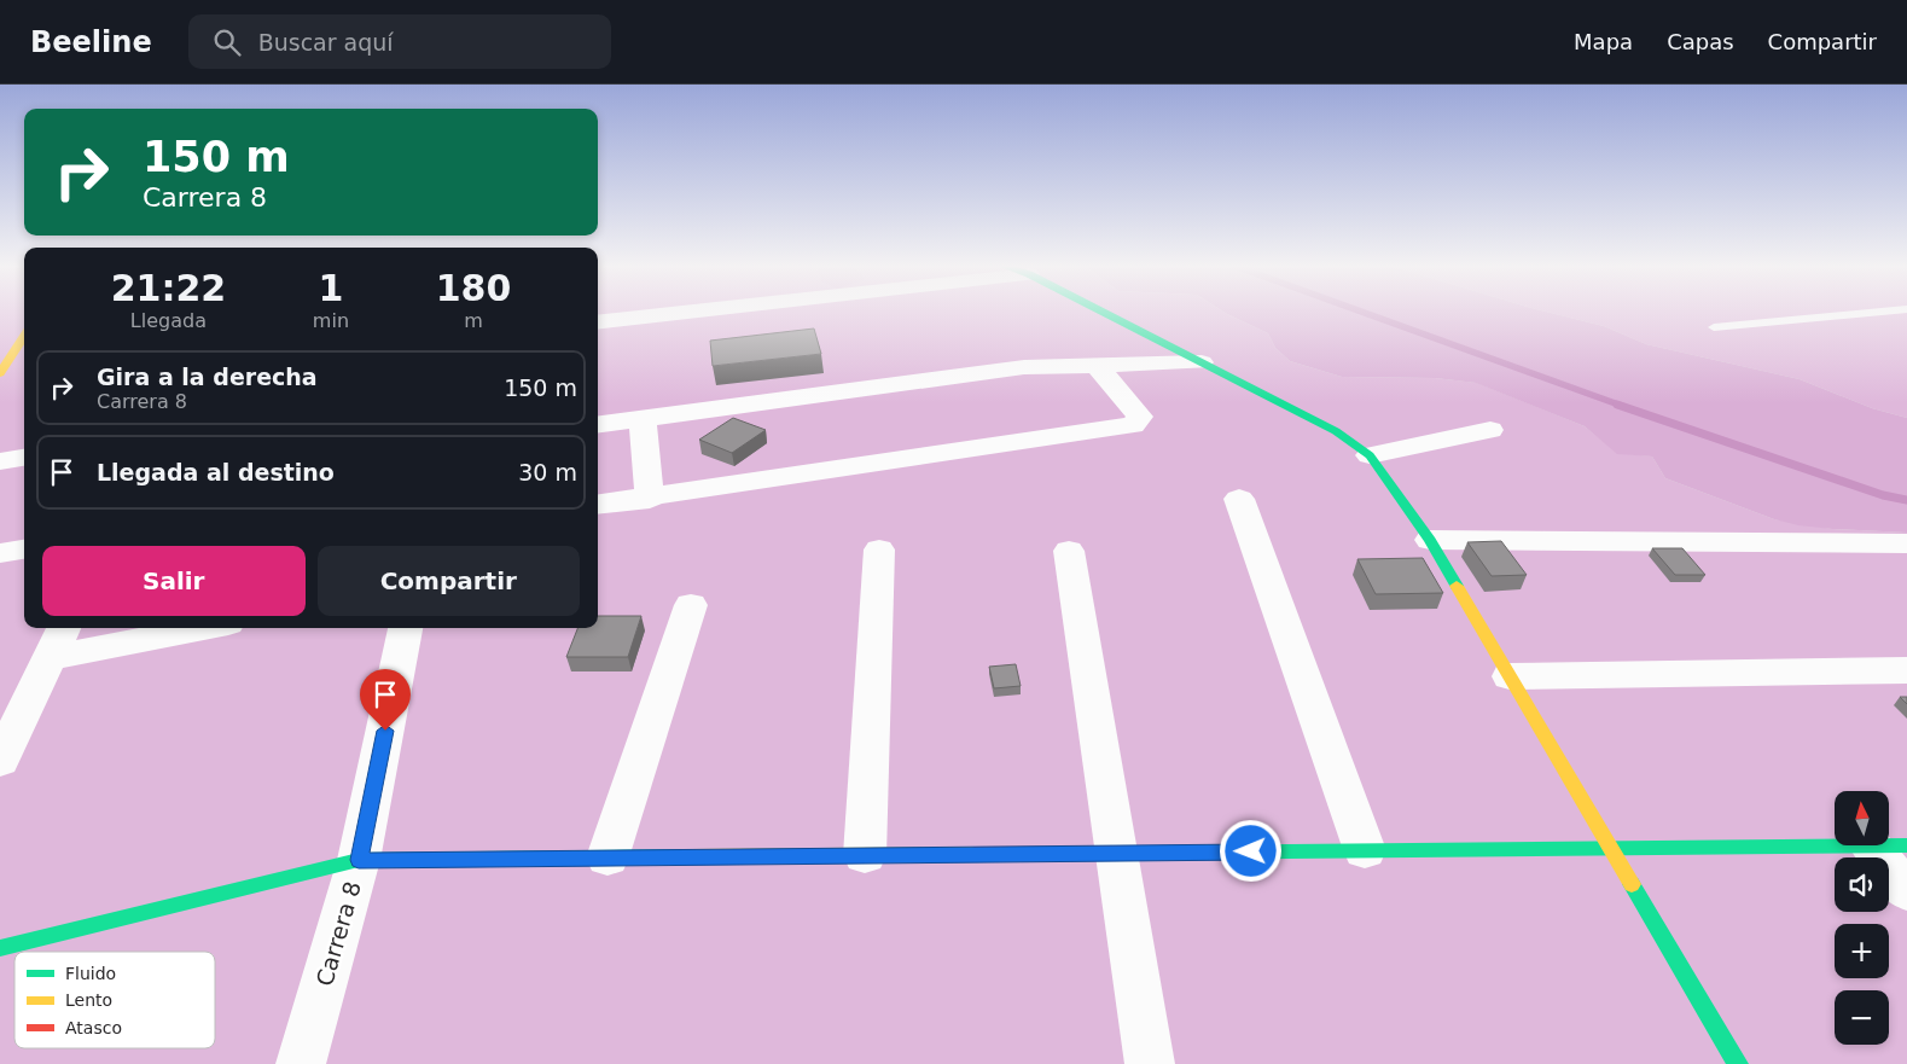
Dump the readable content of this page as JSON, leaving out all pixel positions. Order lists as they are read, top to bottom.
{
  "streets": {
    "street": ["Carrera 8"]
  },
  "legend": ["Fluido", "Lento", "Atasco"],
  "north": "top",
  "page": {
    "header": "Beeline",
    "search": "Buscar aquí",
    "nav": ["Mapa", "Capas", "Compartir"],
    "turn": ["150 m", "Carrera 8"],
    "eta": [
      "21:22",
      "Llegada",
      "1",
      "min",
      "180",
      "m"
    ],
    "list": [
      {
        "name": "Gira a la derecha",
        "note": "Carrera 8",
        "value": "150 m"
      },
      {
        "name": "Llegada al destino",
        "value": "30 m"
      }
    ],
    "buttons": ["Salir", "Compartir"],
    "map_buttons": ["+", "−"]
  }
}
